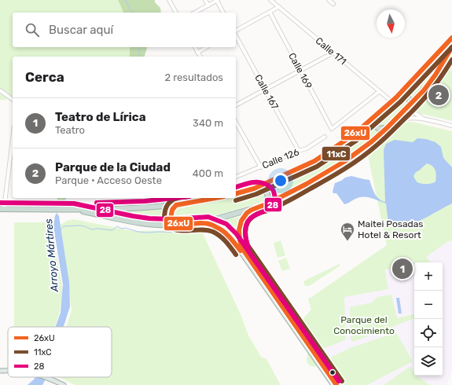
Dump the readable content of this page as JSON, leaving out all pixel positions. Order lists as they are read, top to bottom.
{
  "streets": {
    "street": [
      "Calle 171",
      "Calle 169",
      "Calle 167",
      "Calle 126"
    ]
  },
  "crossings": [
    ["Calle 171", "Calle 169"],
    ["Calle 167", "Calle 126"]
  ],
  "water": ["Arroyo Mártires"],
  "parks": ["Parque del Conocimiento"],
  "places": {
    "hotel": ["Maitei Posadas Hotel & Resort"]
  },
  "lines": ["transit line 26xU", "transit line 11xC", "transit line 28"],
  "legend": ["26xU", "11xC", "28"],
  "north": "bottom",
  "page": {
    "search": "Buscar aquí",
    "heading": ["Cerca", "2 resultados"],
    "pins": ["2", "1"],
    "list": [
      {
        "mark": "1",
        "name": "Teatro de Lírica",
        "note": "Teatro",
        "value": "340 m"
      },
      {
        "mark": "2",
        "name": "Parque de la Ciudad",
        "note": "Parque · Acceso Oeste",
        "value": "400 m"
      }
    ],
    "map_buttons": ["+", "−"]
  }
}
